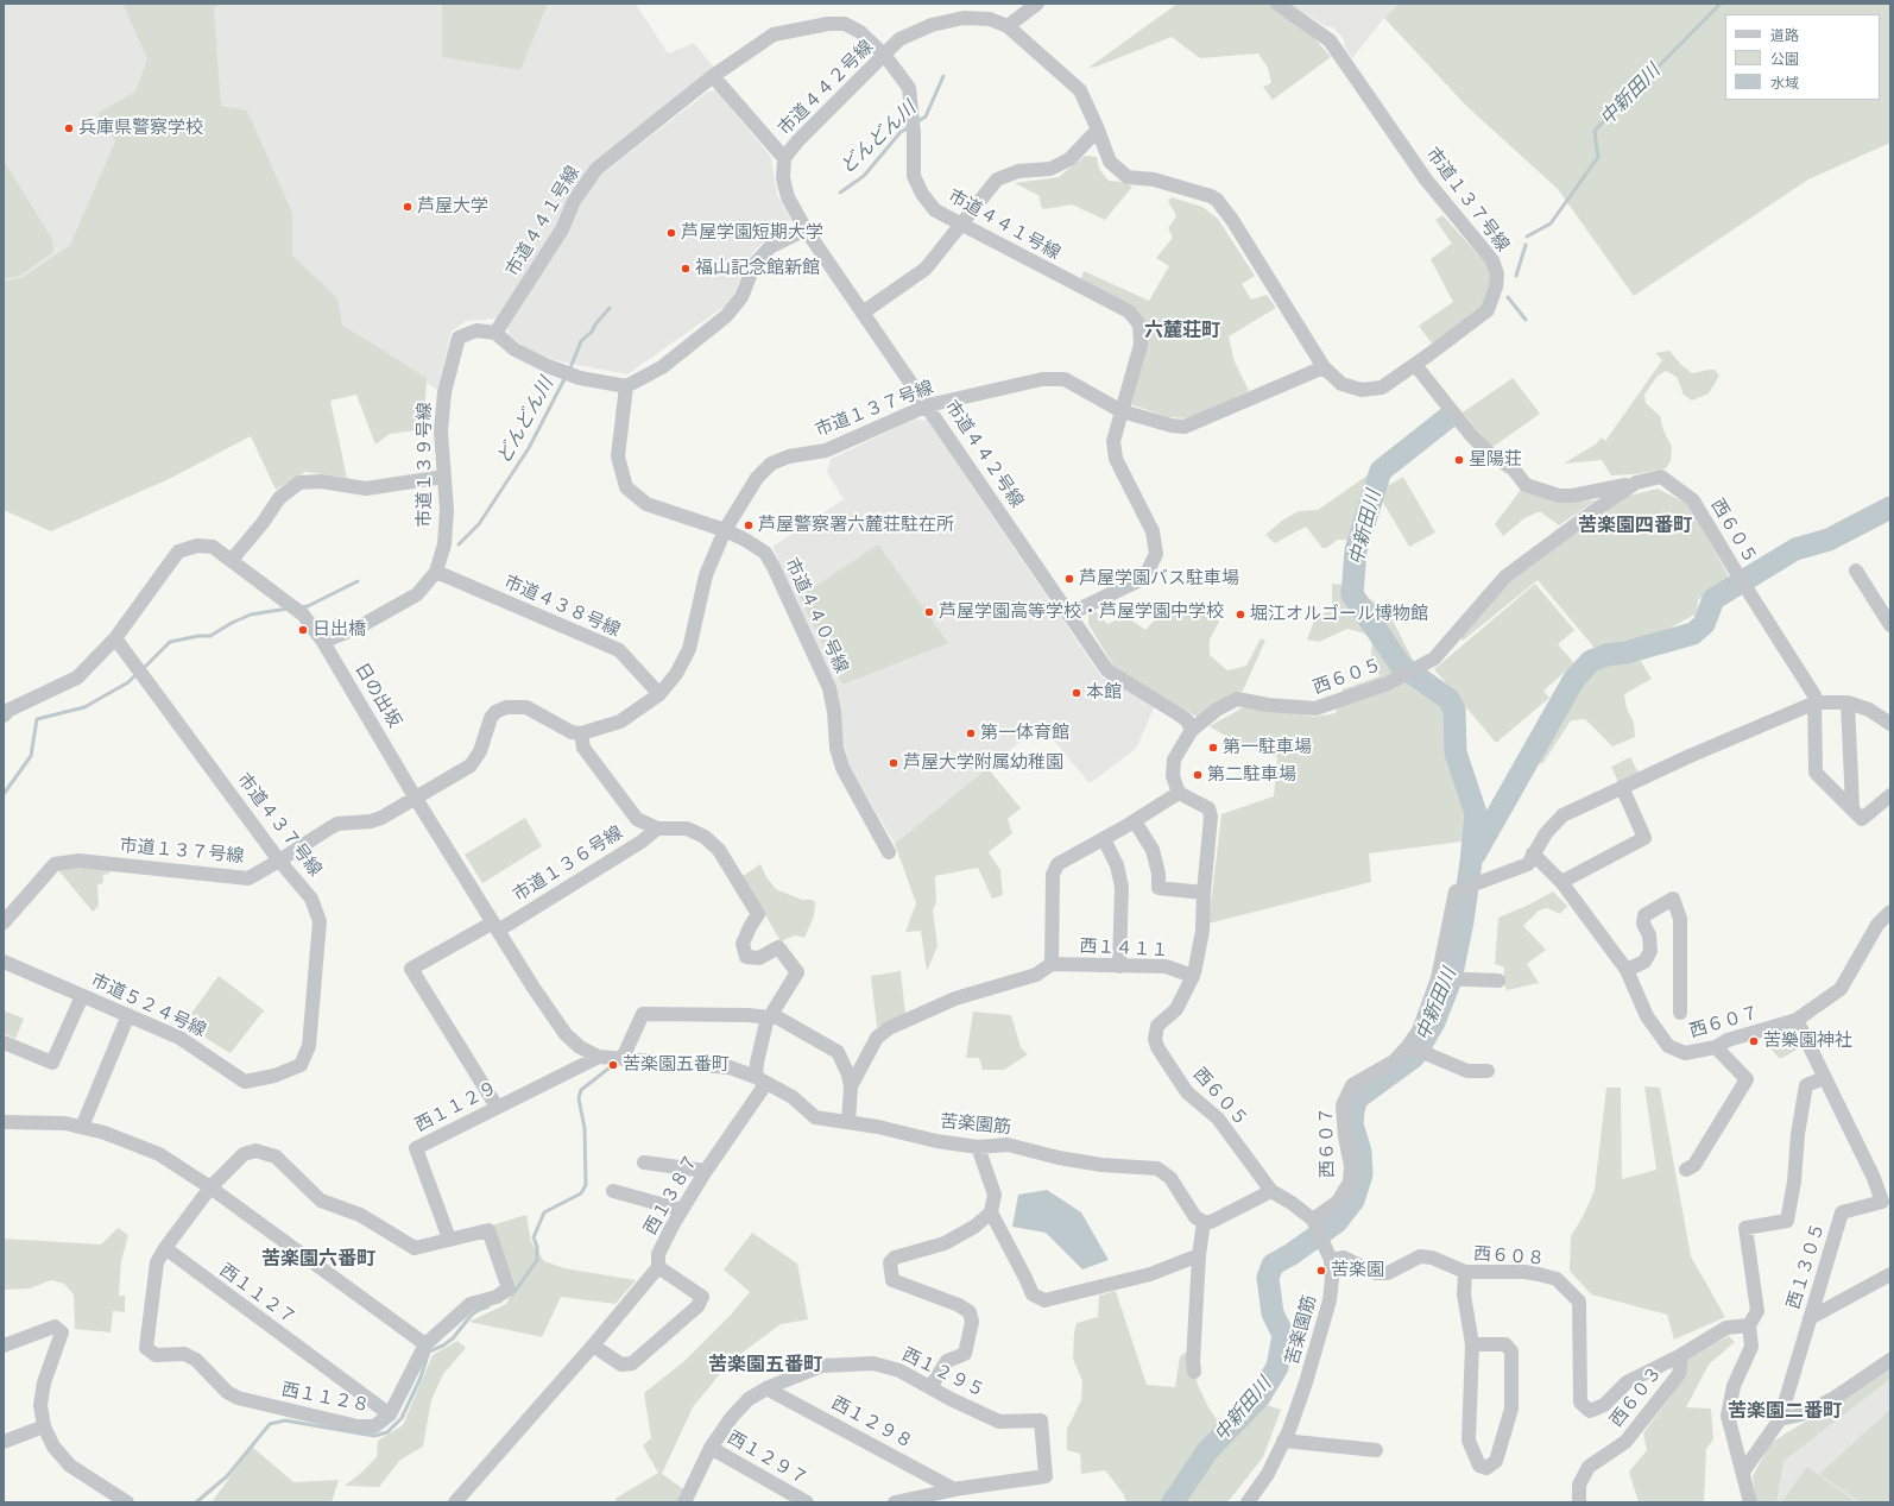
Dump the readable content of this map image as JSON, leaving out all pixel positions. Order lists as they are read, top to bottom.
{
  "streets": {
    "street": [
      "市道４４２号線",
      "市道１３７号線",
      "市道４４１号線",
      "市道１３９号線",
      "西６０５",
      "市道４３８号線",
      "市道４４０号線",
      "日の出坂",
      "市道４３７号線",
      "市道１３６号線",
      "西１４１１",
      "市道５２４号線",
      "西６０７",
      "西１１２９",
      "苦楽園筋",
      "西１３８７",
      "西６０８",
      "西１３０５",
      "西１１２７",
      "西１２９５",
      "西６０３",
      "西１１２８",
      "西１２９８",
      "西１２９７"
    ]
  },
  "crossings": [
    ["市道４４２号線", "市道１３７号線"],
    ["市道４４２号線", "市道４４１号線"],
    ["市道４４２号線", "西６０５"],
    ["市道１３７号線", "市道４４１号線"],
    ["市道１３７号線", "市道４３８号線"],
    ["市道１３７号線", "市道４４０号線"],
    ["市道１３７号線", "日の出坂"],
    ["市道１３７号線", "市道４３７号線"],
    ["市道４４１号線", "市道１３９号線"],
    ["市道１３９号線", "市道４３８号線"],
    ["市道１３９号線", "日の出坂"],
    ["西６０５", "西１４１１"],
    ["西６０５", "西６０７"],
    ["日の出坂", "市道４３７号線"],
    ["日の出坂", "市道１３６号線"],
    ["日の出坂", "西１１２９"],
    ["日の出坂", "苦楽園筋"],
    ["市道４３７号線", "市道５２４号線"],
    ["市道１３６号線", "西１１２９"],
    ["西６０７", "苦楽園筋"],
    ["西６０７", "西１３０５"],
    ["西１１２９", "苦楽園筋"],
    ["西１１２９", "西１１２８"],
    ["苦楽園筋", "西１３８７"],
    ["苦楽園筋", "西６０８"],
    ["西６０８", "西６０３"],
    ["西１１２７", "西１１２８"],
    ["西１２９５", "西１２９８"],
    ["西１２９５", "西１２９７"]
  ],
  "districts": [
    "六麓荘町",
    "苦楽園四番町",
    "苦楽園六番町",
    "苦楽園五番町",
    "苦楽園二番町"
  ],
  "water": ["中新田川", "どんどん川"],
  "places": [
    "兵庫県警察学校",
    "芦屋大学",
    "芦屋学園短期大学",
    "福山記念館新館",
    "星陽荘",
    "芦屋警察署六麓荘駐在所",
    "芦屋学園バス駐車場",
    "芦屋学園高等学校・芦屋学園中学校",
    "堀江オルゴール博物館",
    "日出橋",
    "本館",
    "第一体育館",
    "第一駐車場",
    "芦屋大学附属幼稚園",
    "第二駐車場",
    "苦樂園神社",
    "苦楽園五番町",
    "苦楽園"
  ],
  "legend": ["道路", "公園", "水域"]
}
